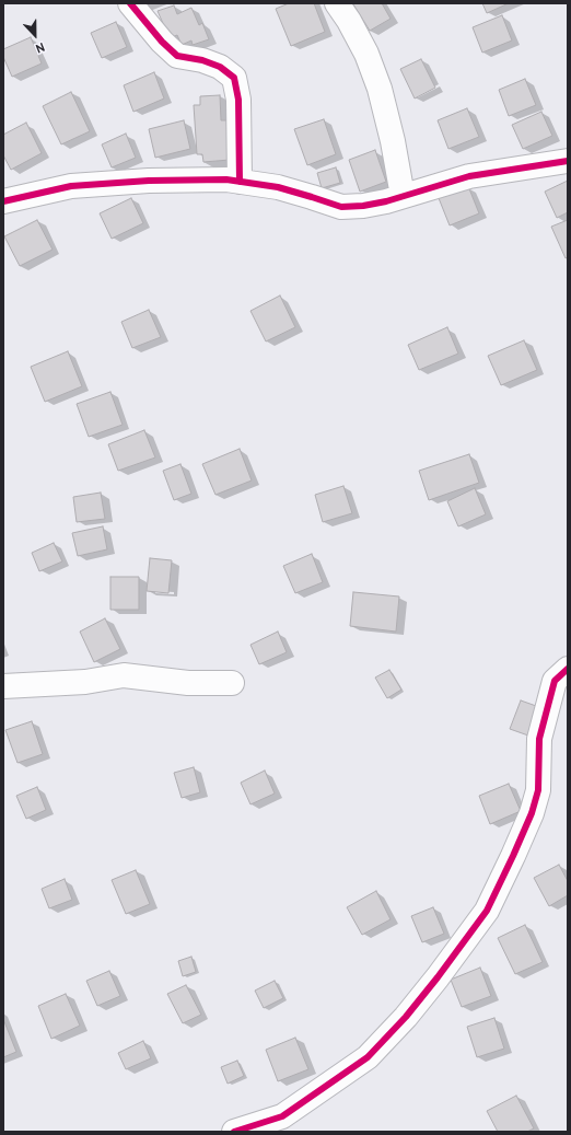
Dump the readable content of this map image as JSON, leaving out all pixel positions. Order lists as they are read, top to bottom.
{
  "north": "bottom"
}
